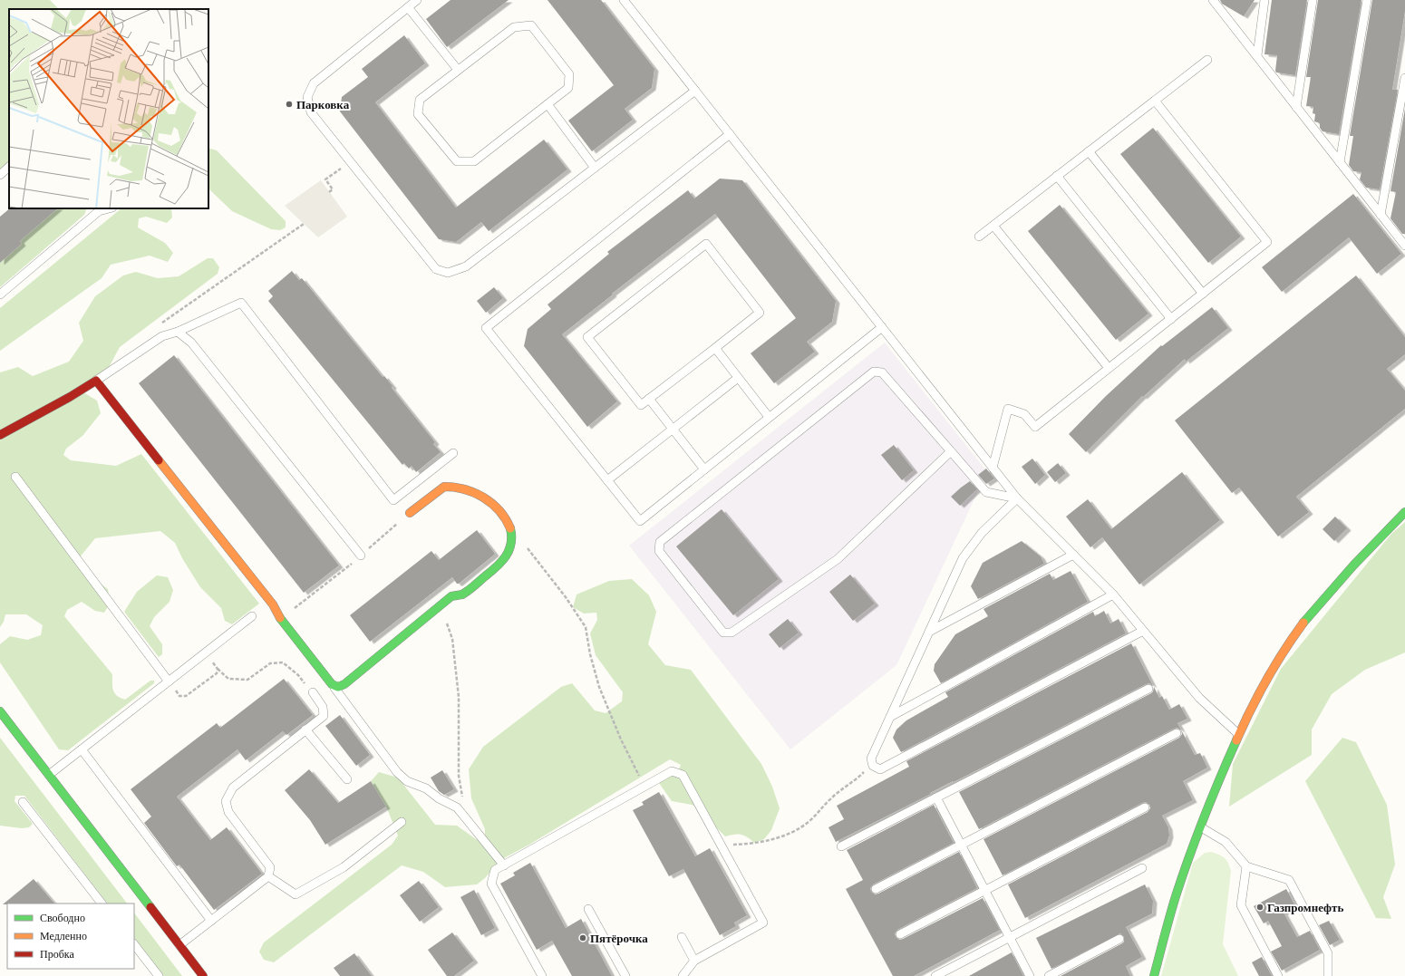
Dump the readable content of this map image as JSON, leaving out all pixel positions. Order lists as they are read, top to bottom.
{
  "places": ["Парковка", "Газпромнефть", "Пятёрочка"],
  "legend": ["Свободно", "Медленно", "Пробка"]
}
